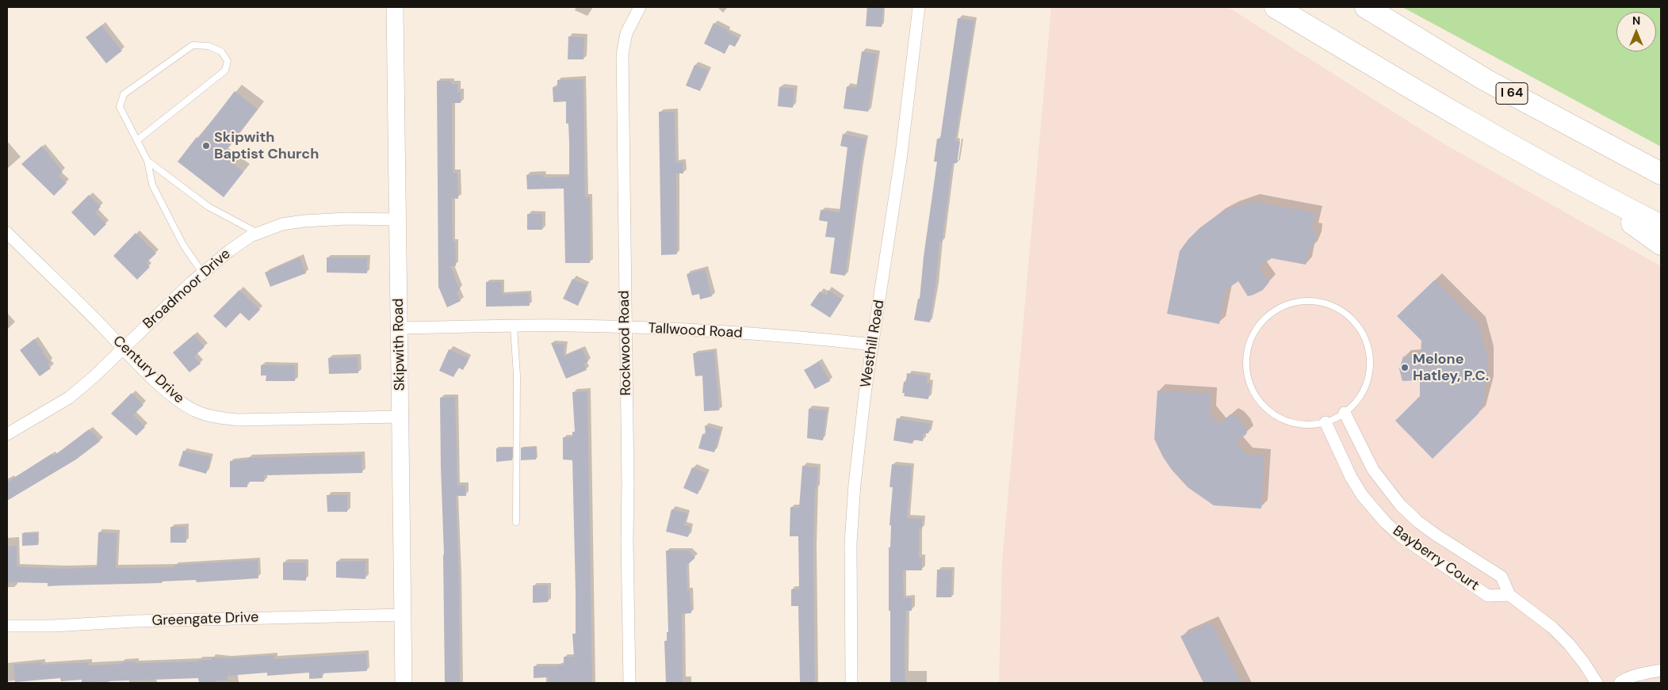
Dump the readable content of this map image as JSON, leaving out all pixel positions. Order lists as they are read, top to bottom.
{
  "streets": {
    "highway": ["I 64"],
    "main road": ["Skipwith Road"],
    "street": [
      "Broadmoor Drive",
      "Tallwood Road",
      "Rockwood Road",
      "Westhill Road",
      "Century Drive",
      "Bayberry Court",
      "Greengate Drive"
    ]
  },
  "crossings": [
    ["Broadmoor Drive", "Skipwith Road"],
    ["Broadmoor Drive", "Century Drive"],
    ["Tallwood Road", "Rockwood Road"],
    ["Tallwood Road", "Westhill Road"],
    ["Tallwood Road", "Skipwith Road"],
    ["Skipwith Road", "Century Drive"],
    ["Skipwith Road", "Greengate Drive"]
  ],
  "places": ["Skipwith Baptist Church", "Melone Hatley, P.C."],
  "north": "top"
}
